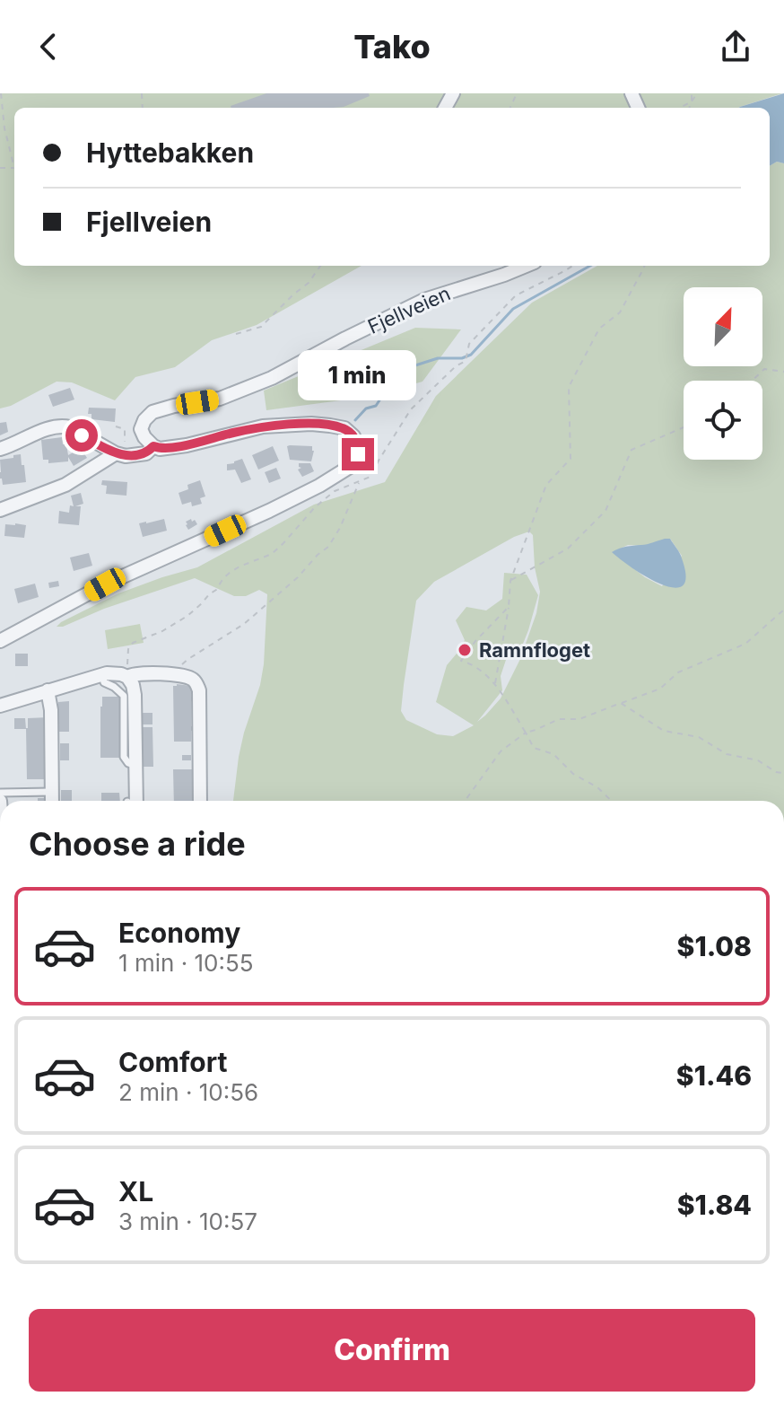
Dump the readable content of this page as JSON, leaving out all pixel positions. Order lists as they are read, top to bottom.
{
  "streets": {
    "street": ["Fjellveien"]
  },
  "places": ["Ramnfloget"],
  "north": "top right",
  "page": {
    "header": "Tako",
    "banner": ["Hyttebakken", "Fjellveien"],
    "bubble": "1 min",
    "heading": "Choose a ride",
    "list": [
      {
        "name": "Economy",
        "note": "1 min · 10:55",
        "value": "$1.08"
      },
      {
        "name": "Comfort",
        "note": "2 min · 10:56",
        "value": "$1.46"
      },
      {
        "name": "XL",
        "note": "3 min · 10:57",
        "value": "$1.84"
      }
    ],
    "buttons": "Confirm"
  }
}
